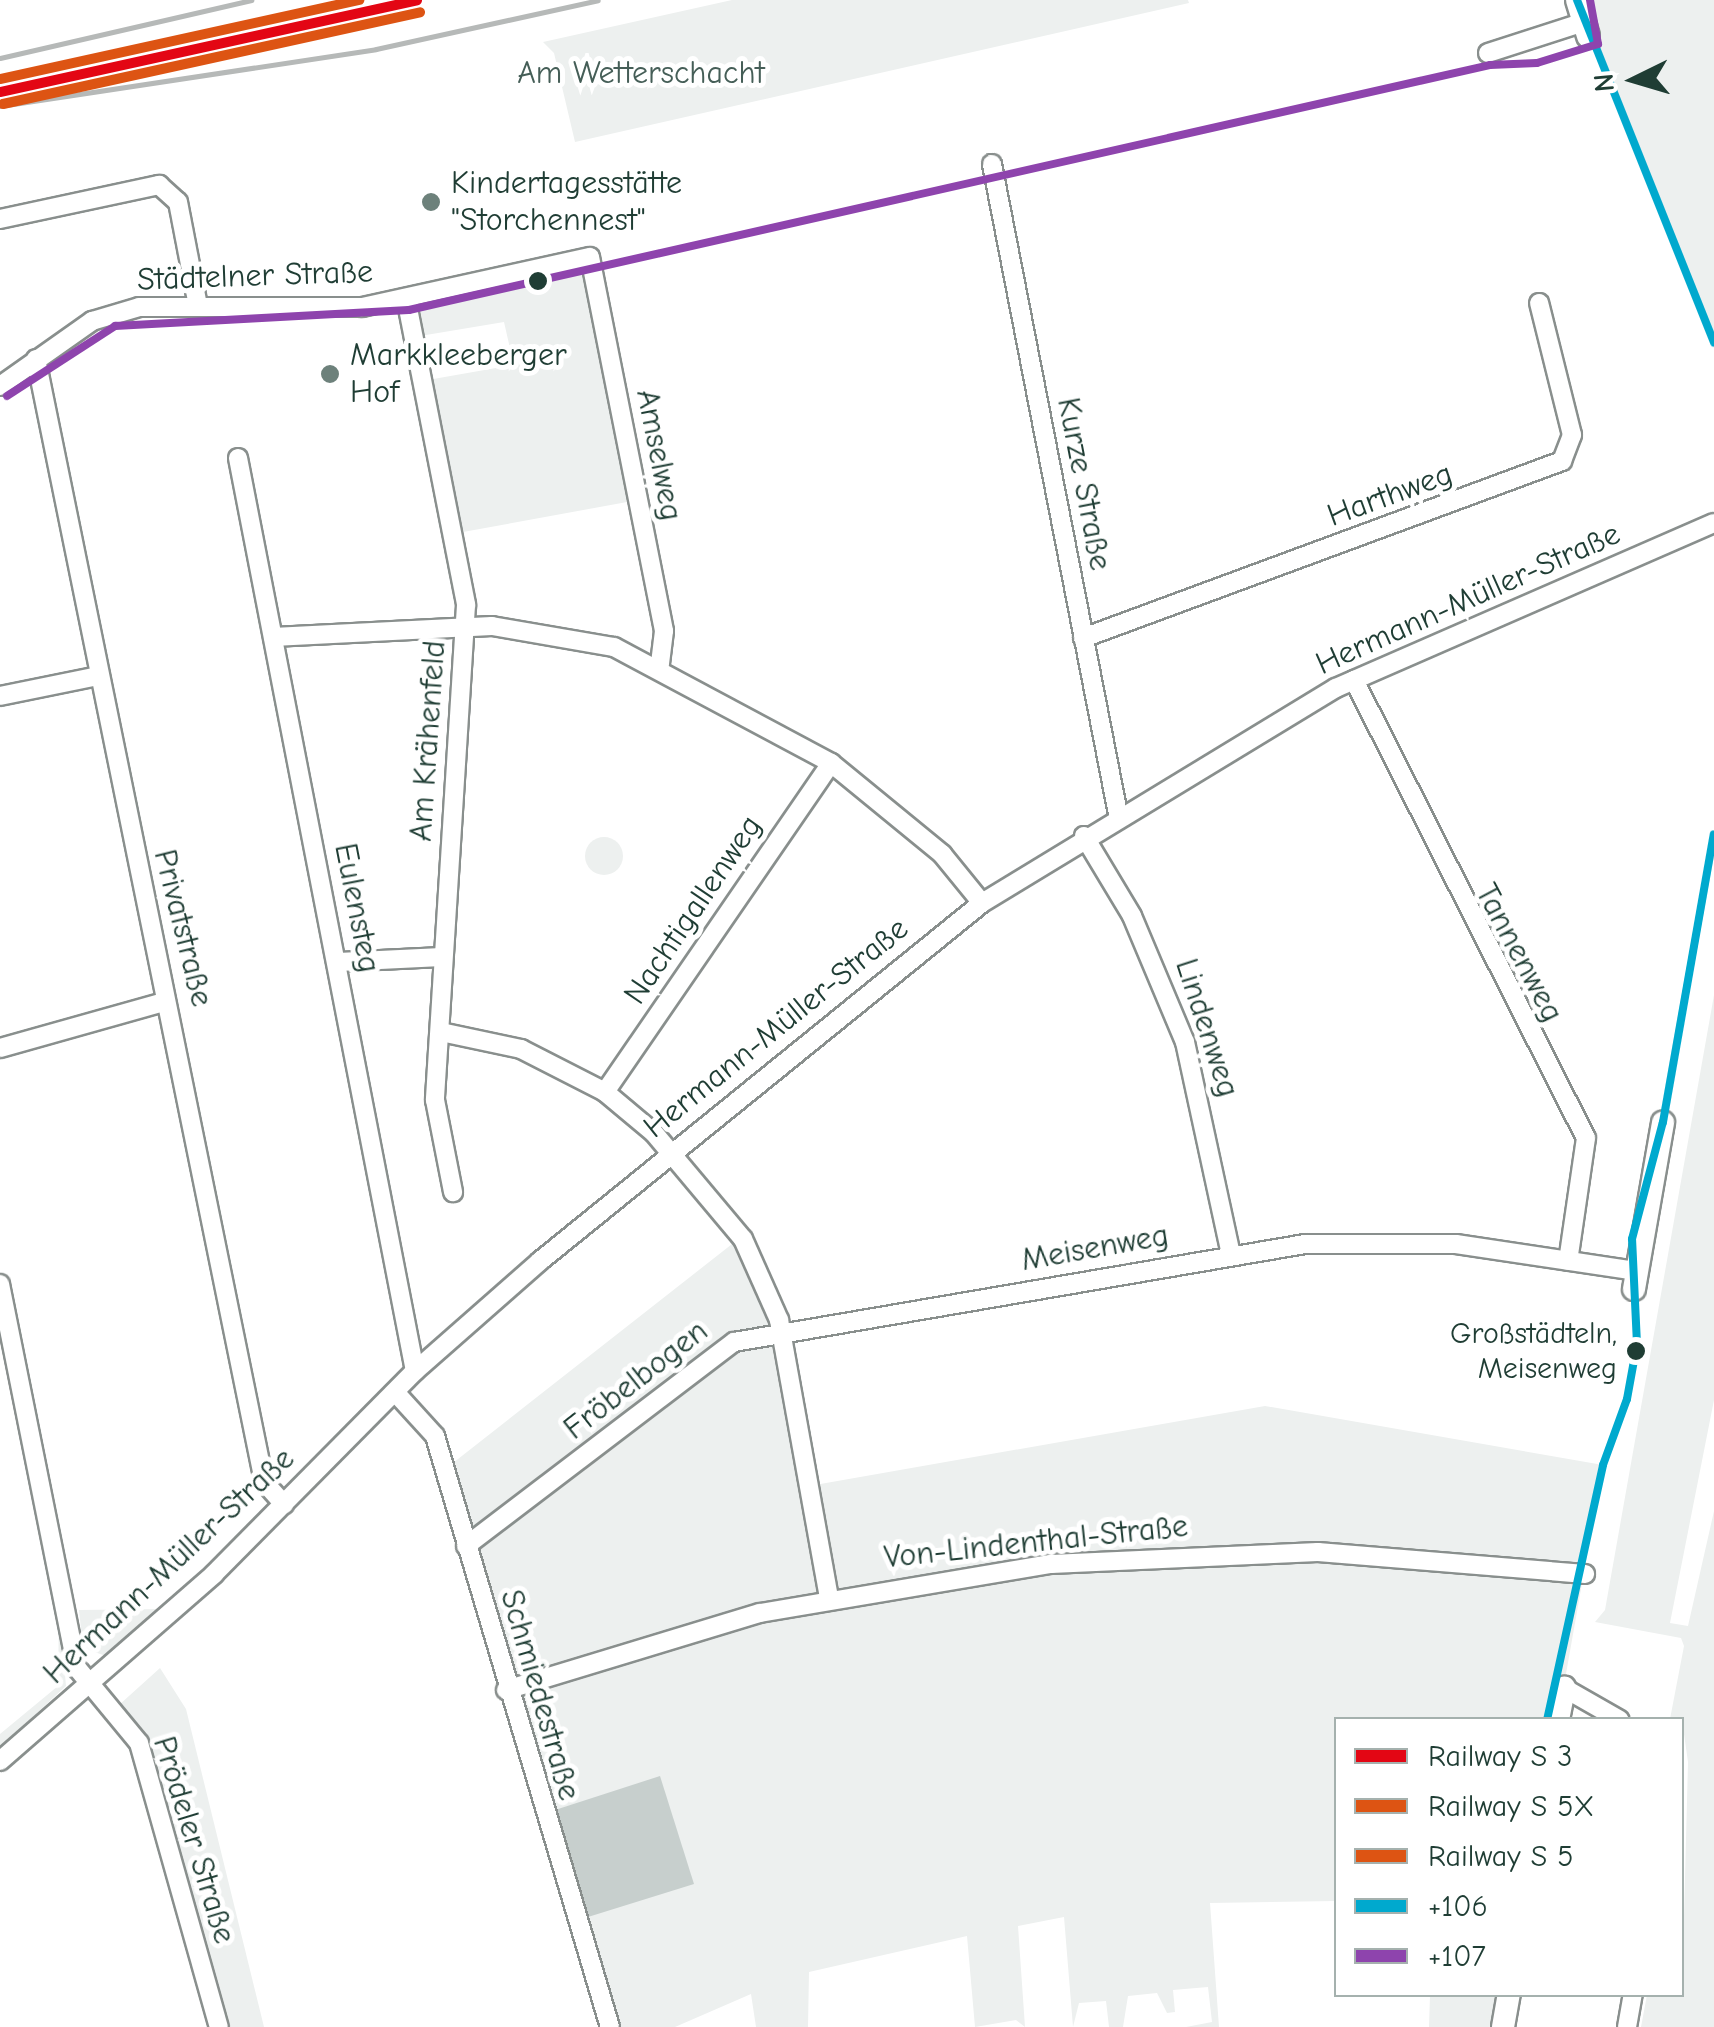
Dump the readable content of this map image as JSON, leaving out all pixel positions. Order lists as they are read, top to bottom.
{
  "streets": {
    "street": [
      "Städtelner Straße",
      "Amselweg",
      "Kurze Straße",
      "Harthweg",
      "Hermann-Müller-Straße",
      "Am Krähenfeld",
      "Eulensteg",
      "Nachtigallenweg",
      "Privatstraße",
      "Tannenweg",
      "Lindenweg",
      "Meisenweg",
      "Fröbelbogen",
      "Von-Lindenthal-Straße",
      "Schmiedestraße",
      "Prödeler Straße"
    ]
  },
  "crossings": [
    ["Städtelner Straße", "Amselweg"],
    ["Städtelner Straße", "Am Krähenfeld"],
    ["Städtelner Straße", "Privatstraße"],
    ["Kurze Straße", "Harthweg"],
    ["Kurze Straße", "Hermann-Müller-Straße"],
    ["Hermann-Müller-Straße", "Eulensteg"],
    ["Hermann-Müller-Straße", "Privatstraße"],
    ["Hermann-Müller-Straße", "Tannenweg"],
    ["Hermann-Müller-Straße", "Lindenweg"],
    ["Hermann-Müller-Straße", "Schmiedestraße"],
    ["Hermann-Müller-Straße", "Prödeler Straße"],
    ["Tannenweg", "Meisenweg"],
    ["Lindenweg", "Meisenweg"],
    ["Meisenweg", "Fröbelbogen"],
    ["Fröbelbogen", "Schmiedestraße"],
    ["Von-Lindenthal-Straße", "Schmiedestraße"]
  ],
  "parks": ["Am Wetterschacht"],
  "places": ["Kindertagesstätte \"Storchennest\"", "Markkleeberger Hof", "Großstädteln, Meisenweg"],
  "lines": ["transit line +106", "transit line +107"],
  "legend": [
    "Railway S 3",
    "Railway S 5X",
    "Railway S 5",
    "+106",
    "+107"
  ],
  "north": "left"
}
